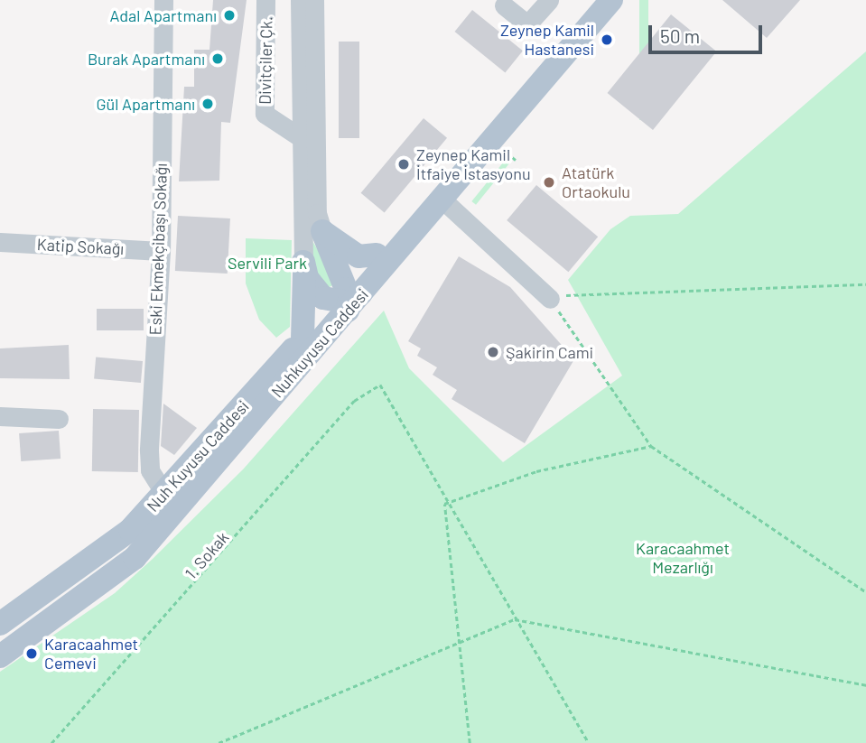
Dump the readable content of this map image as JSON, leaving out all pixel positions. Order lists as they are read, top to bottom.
{
  "streets": {
    "main road": ["Nuhkuyusu Caddesi", "Nuh Kuyusu Caddesi"],
    "street": ["Divitçiler Çk.", "Katip Sokağı", "Eski Ekmekçibaşı Sokağı"],
    "path": ["1. Sokak"]
  },
  "crossings": [
    ["Katip Sokağı", "Eski Ekmekçibaşı Sokağı"],
    ["Eski Ekmekçibaşı Sokağı", "Nuh Kuyusu Caddesi"],
    ["Nuhkuyusu Caddesi", "Nuh Kuyusu Caddesi"]
  ],
  "parks": ["Servili Park", "Karacaahmet Mezarlığı"],
  "places": [
    "Adal Apartmanı",
    "Zeynep Kamil Hastanesi",
    "Burak Apartmanı",
    "Gül Apartmanı",
    "Zeynep Kamil İtfaiye İstasyonu",
    "Atatürk Ortaokulu",
    "Şakirin Cami",
    "Karacaahmet Cemevi"
  ],
  "scale_bar": "50 m"
}
